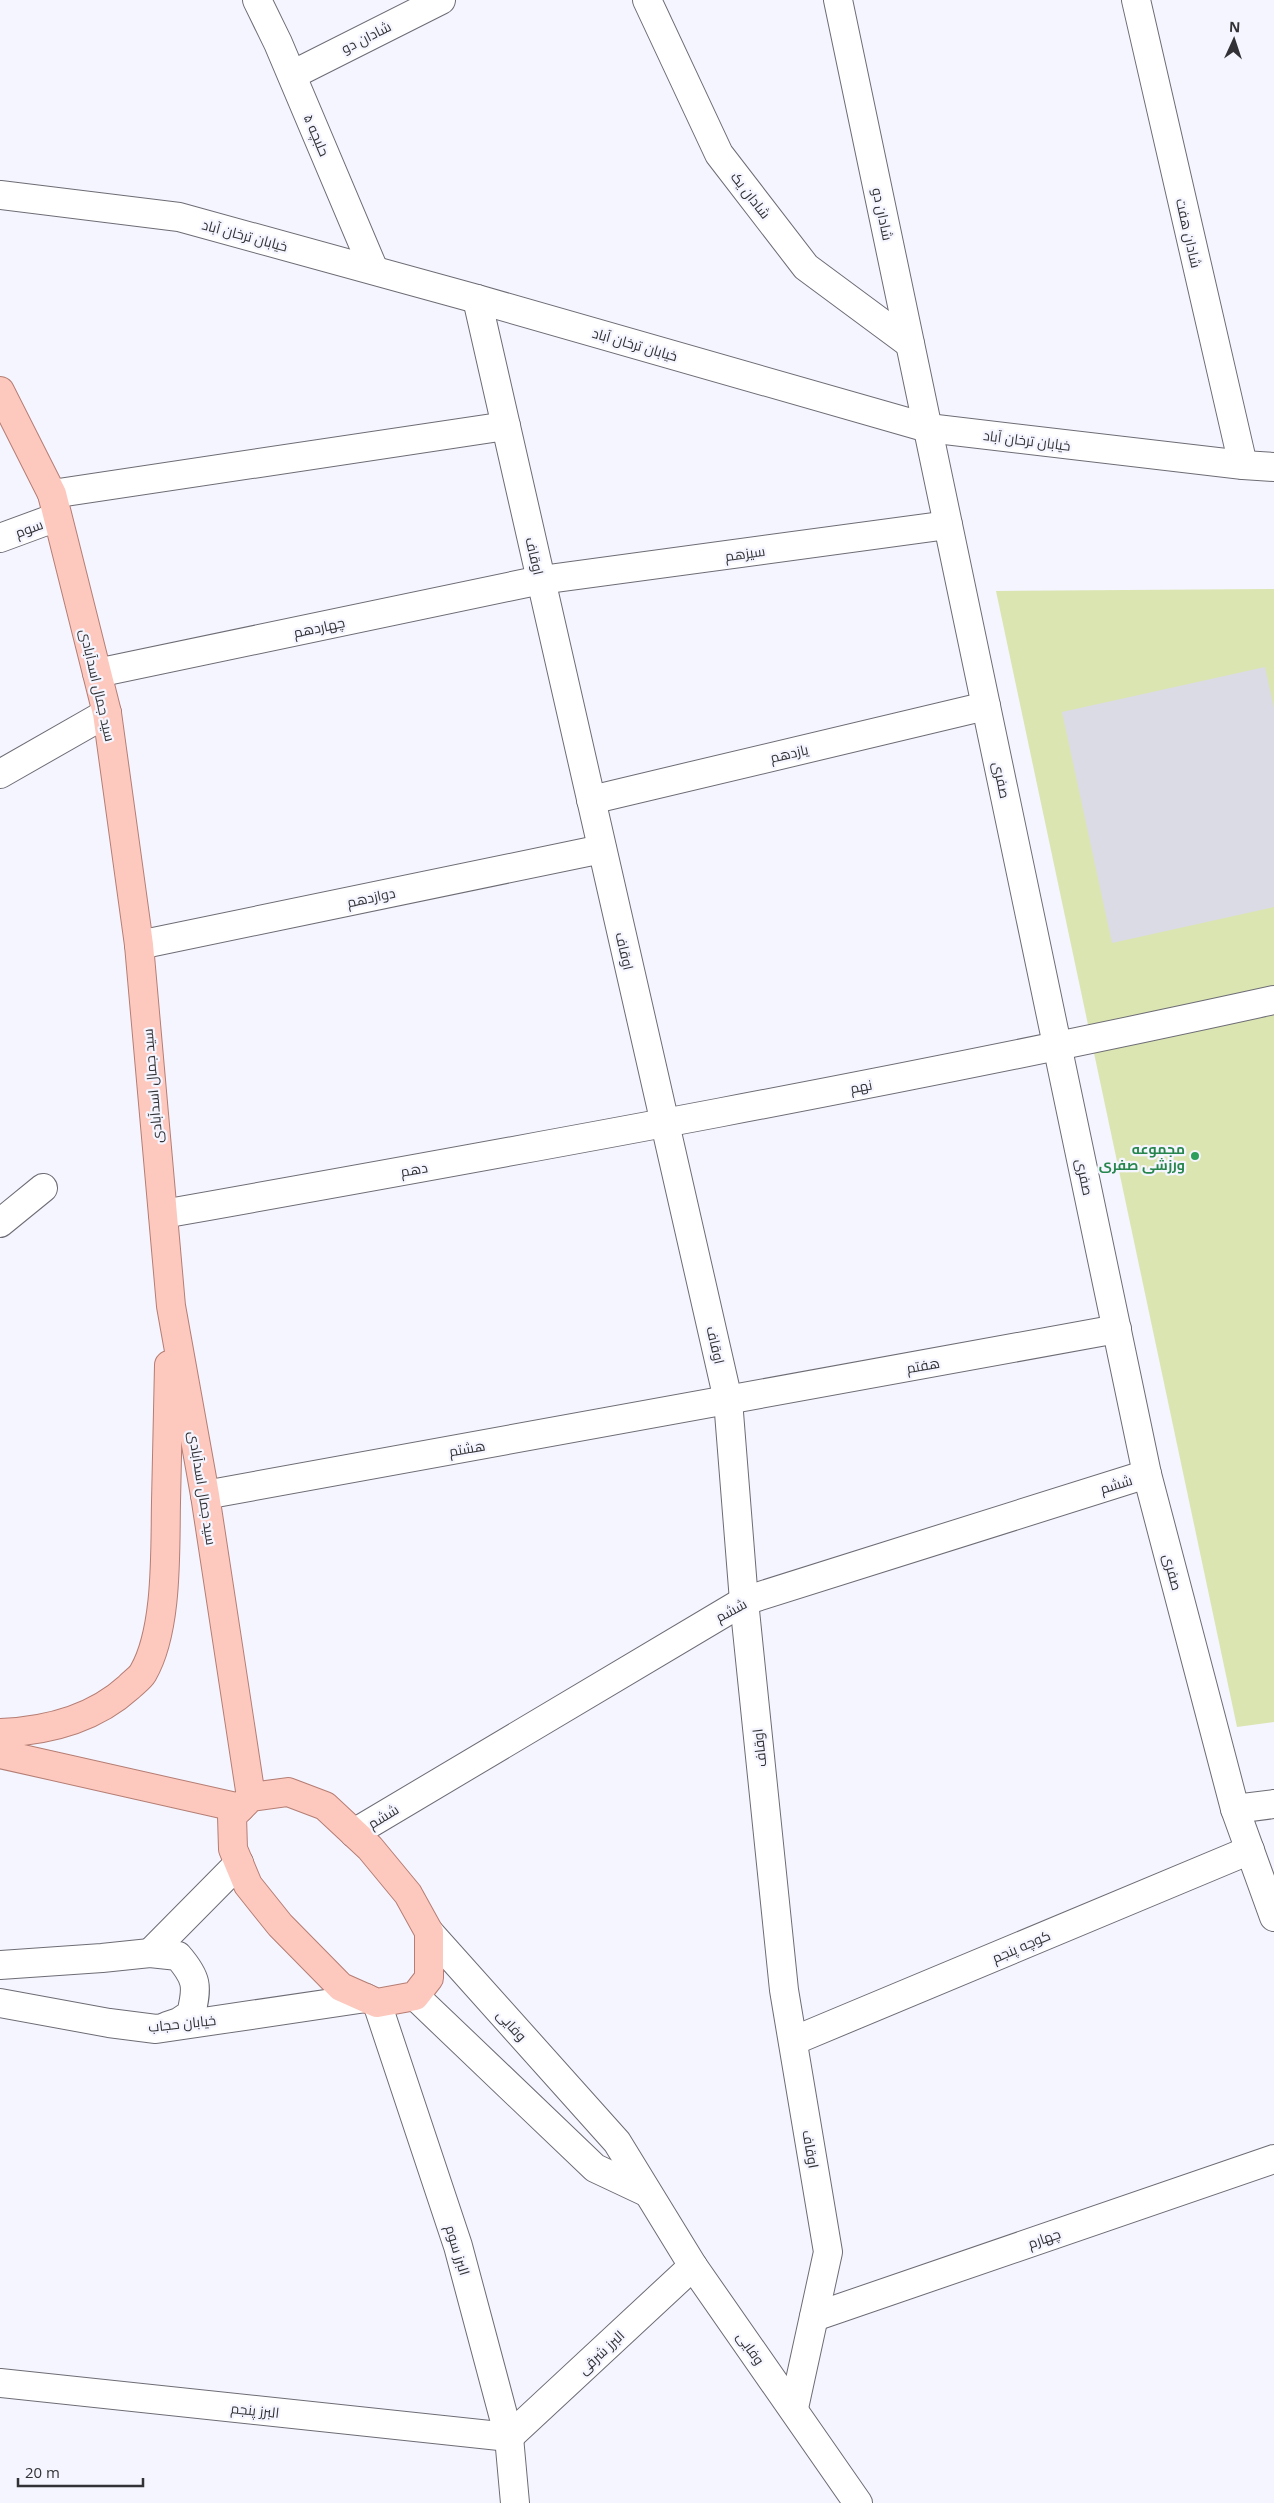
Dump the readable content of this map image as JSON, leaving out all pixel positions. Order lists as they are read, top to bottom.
{
  "streets": {
    "main road": ["سید جمال اسدآبادی"],
    "street": [
      "شادان دو",
      "حلبچه ۵",
      "شادان یک",
      "شادان هفت",
      "خیابان ترخان آباد",
      "سوم",
      "سیزهم",
      "اوقاف",
      "چهاردهم",
      "یازدهم",
      "صفری",
      "دوازدهم",
      "نهم",
      "دهم",
      "هفتم",
      "هشتم",
      "ششم",
      "کوچه پنجم",
      "خیابان حجاب",
      "وفایی",
      "چهارم",
      "البرز سوم",
      "البرز شرقی",
      "البرز پنجم"
    ]
  },
  "crossings": [
    ["شادان دو", "حلبچه ۵"],
    ["شادان دو", "شادان یک"],
    ["شادان دو", "خیابان ترخان آباد"],
    ["شادان دو", "صفری"],
    ["حلبچه ۵", "خیابان ترخان آباد"],
    ["شادان هفت", "خیابان ترخان آباد"],
    ["خیابان ترخان آباد", "اوقاف"],
    ["خیابان ترخان آباد", "صفری"],
    ["سوم", "اوقاف"],
    ["سوم", "سید جمال اسدآبادی"],
    ["سیزهم", "اوقاف"],
    ["سیزهم", "چهاردهم"],
    ["سیزهم", "صفری"],
    ["اوقاف", "چهاردهم"],
    ["اوقاف", "یازدهم"],
    ["اوقاف", "دوازدهم"],
    ["اوقاف", "نهم"],
    ["اوقاف", "دهم"],
    ["اوقاف", "هفتم"],
    ["اوقاف", "هشتم"],
    ["اوقاف", "ششم"],
    ["اوقاف", "کوچه پنجم"],
    ["اوقاف", "وفایی"],
    ["اوقاف", "چهارم"],
    ["چهاردهم", "سید جمال اسدآبادی"],
    ["سید جمال اسدآبادی", "دوازدهم"],
    ["سید جمال اسدآبادی", "دهم"],
    ["سید جمال اسدآبادی", "هشتم"],
    ["یازدهم", "صفری"],
    ["صفری", "نهم"],
    ["صفری", "هفتم"],
    ["صفری", "ششم"],
    ["صفری", "کوچه پنجم"],
    ["نهم", "دهم"],
    ["هفتم", "هشتم"],
    ["خیابان حجاب", "البرز سوم"],
    ["وفایی", "البرز شرقی"],
    ["البرز سوم", "البرز شرقی"],
    ["البرز سوم", "البرز پنجم"],
    ["البرز شرقی", "البرز پنجم"]
  ],
  "places": ["مجموعه ورزشی صفری"],
  "scale_bar": "20 m",
  "north": "top"
}
